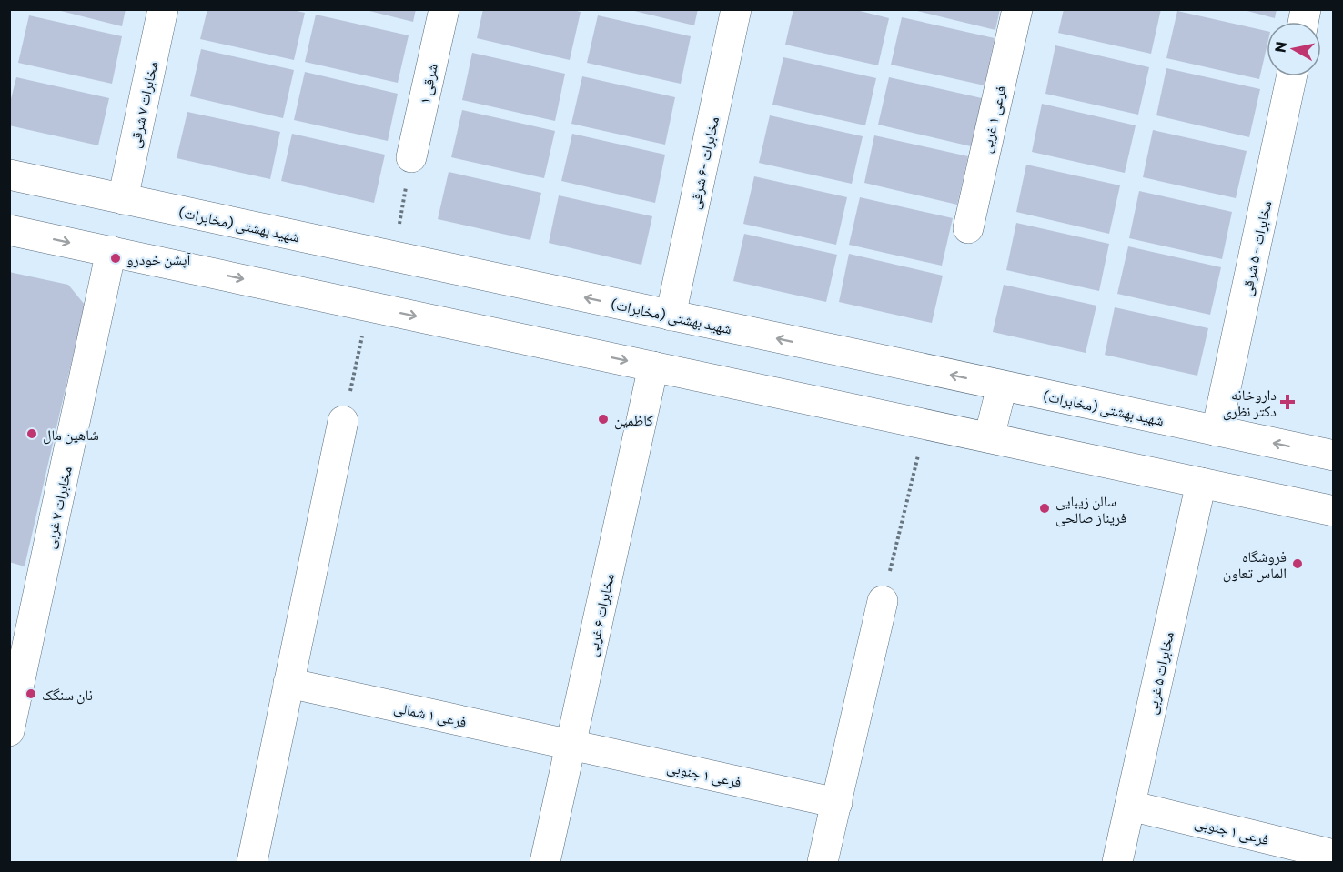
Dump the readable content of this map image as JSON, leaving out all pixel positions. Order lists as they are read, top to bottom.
{
  "streets": {
    "street": [
      "شرقی ۱",
      "مخابرات ۷ شرقی",
      "فرعی ۱ غربی",
      "مخابرات -۶ شرقی",
      "شهید بهشتی (مخابرات)",
      "مخابرات - ۵ شرقی",
      "مخابرات ۷ غربی",
      "مخابرات ۶ غربی",
      "مخابرات ۵ غربی",
      "فرعی ۱ شمالی",
      "فرعی ۱ جنوبی"
    ]
  },
  "crossings": [
    ["مخابرات ۷ شرقی", "شهید بهشتی (مخابرات)"],
    ["مخابرات -۶ شرقی", "شهید بهشتی (مخابرات)"],
    ["شهید بهشتی (مخابرات)", "مخابرات - ۵ شرقی"],
    ["مخابرات ۶ غربی", "فرعی ۱ شمالی"],
    ["مخابرات ۶ غربی", "فرعی ۱ جنوبی"],
    ["مخابرات ۵ غربی", "فرعی ۱ جنوبی"],
    ["فرعی ۱ شمالی", "فرعی ۱ جنوبی"]
  ],
  "places": {
    "other": [
      "آپشن خودرو",
      "کاظمین",
      "شاهین مال",
      "سالن زیبایی فریناز صالحی",
      "فروشگاه الماس تعاون",
      "نان سنگک"
    ],
    "health": ["داروخانه دکتر نظری"]
  },
  "north": "left"
}
